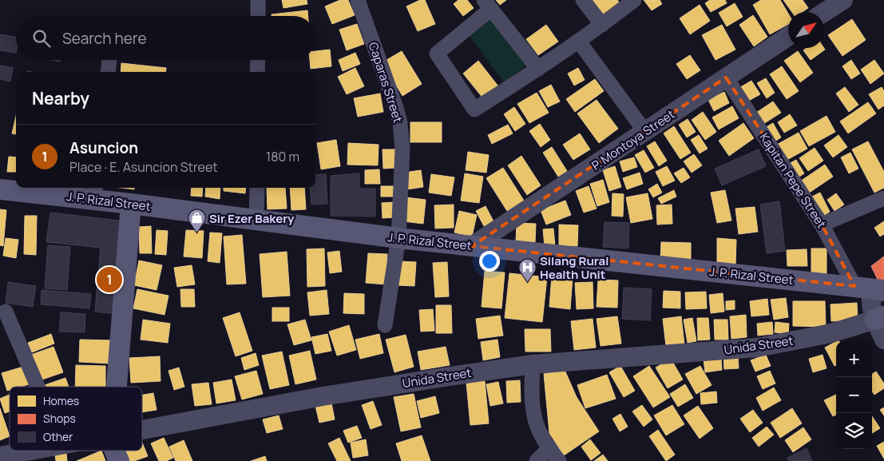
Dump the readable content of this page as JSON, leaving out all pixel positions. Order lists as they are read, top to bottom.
{
  "streets": {
    "main road": ["J. P. Rizal Street"],
    "street": [
      "Caparas Street",
      "P. Montoya Street",
      "Kapitan Pepe Street",
      "Unida Street"
    ]
  },
  "crossings": [
    ["Caparas Street", "J. P. Rizal Street"],
    ["P. Montoya Street", "Kapitan Pepe Street"],
    ["P. Montoya Street", "J. P. Rizal Street"],
    ["Kapitan Pepe Street", "J. P. Rizal Street"]
  ],
  "places": {
    "shop": ["Sir Ezer Bakery"],
    "hospital": ["Silang Rural Health Unit"]
  },
  "legend": ["Homes", "Shops", "Other"],
  "north": "top right",
  "page": {
    "search": "Search here",
    "heading": "Nearby",
    "list": [
      {
        "mark": "1",
        "name": "Asuncion",
        "note": "Place · E. Asuncion Street",
        "value": "180 m"
      }
    ],
    "pins": "1",
    "map_buttons": ["+", "−"]
  }
}
